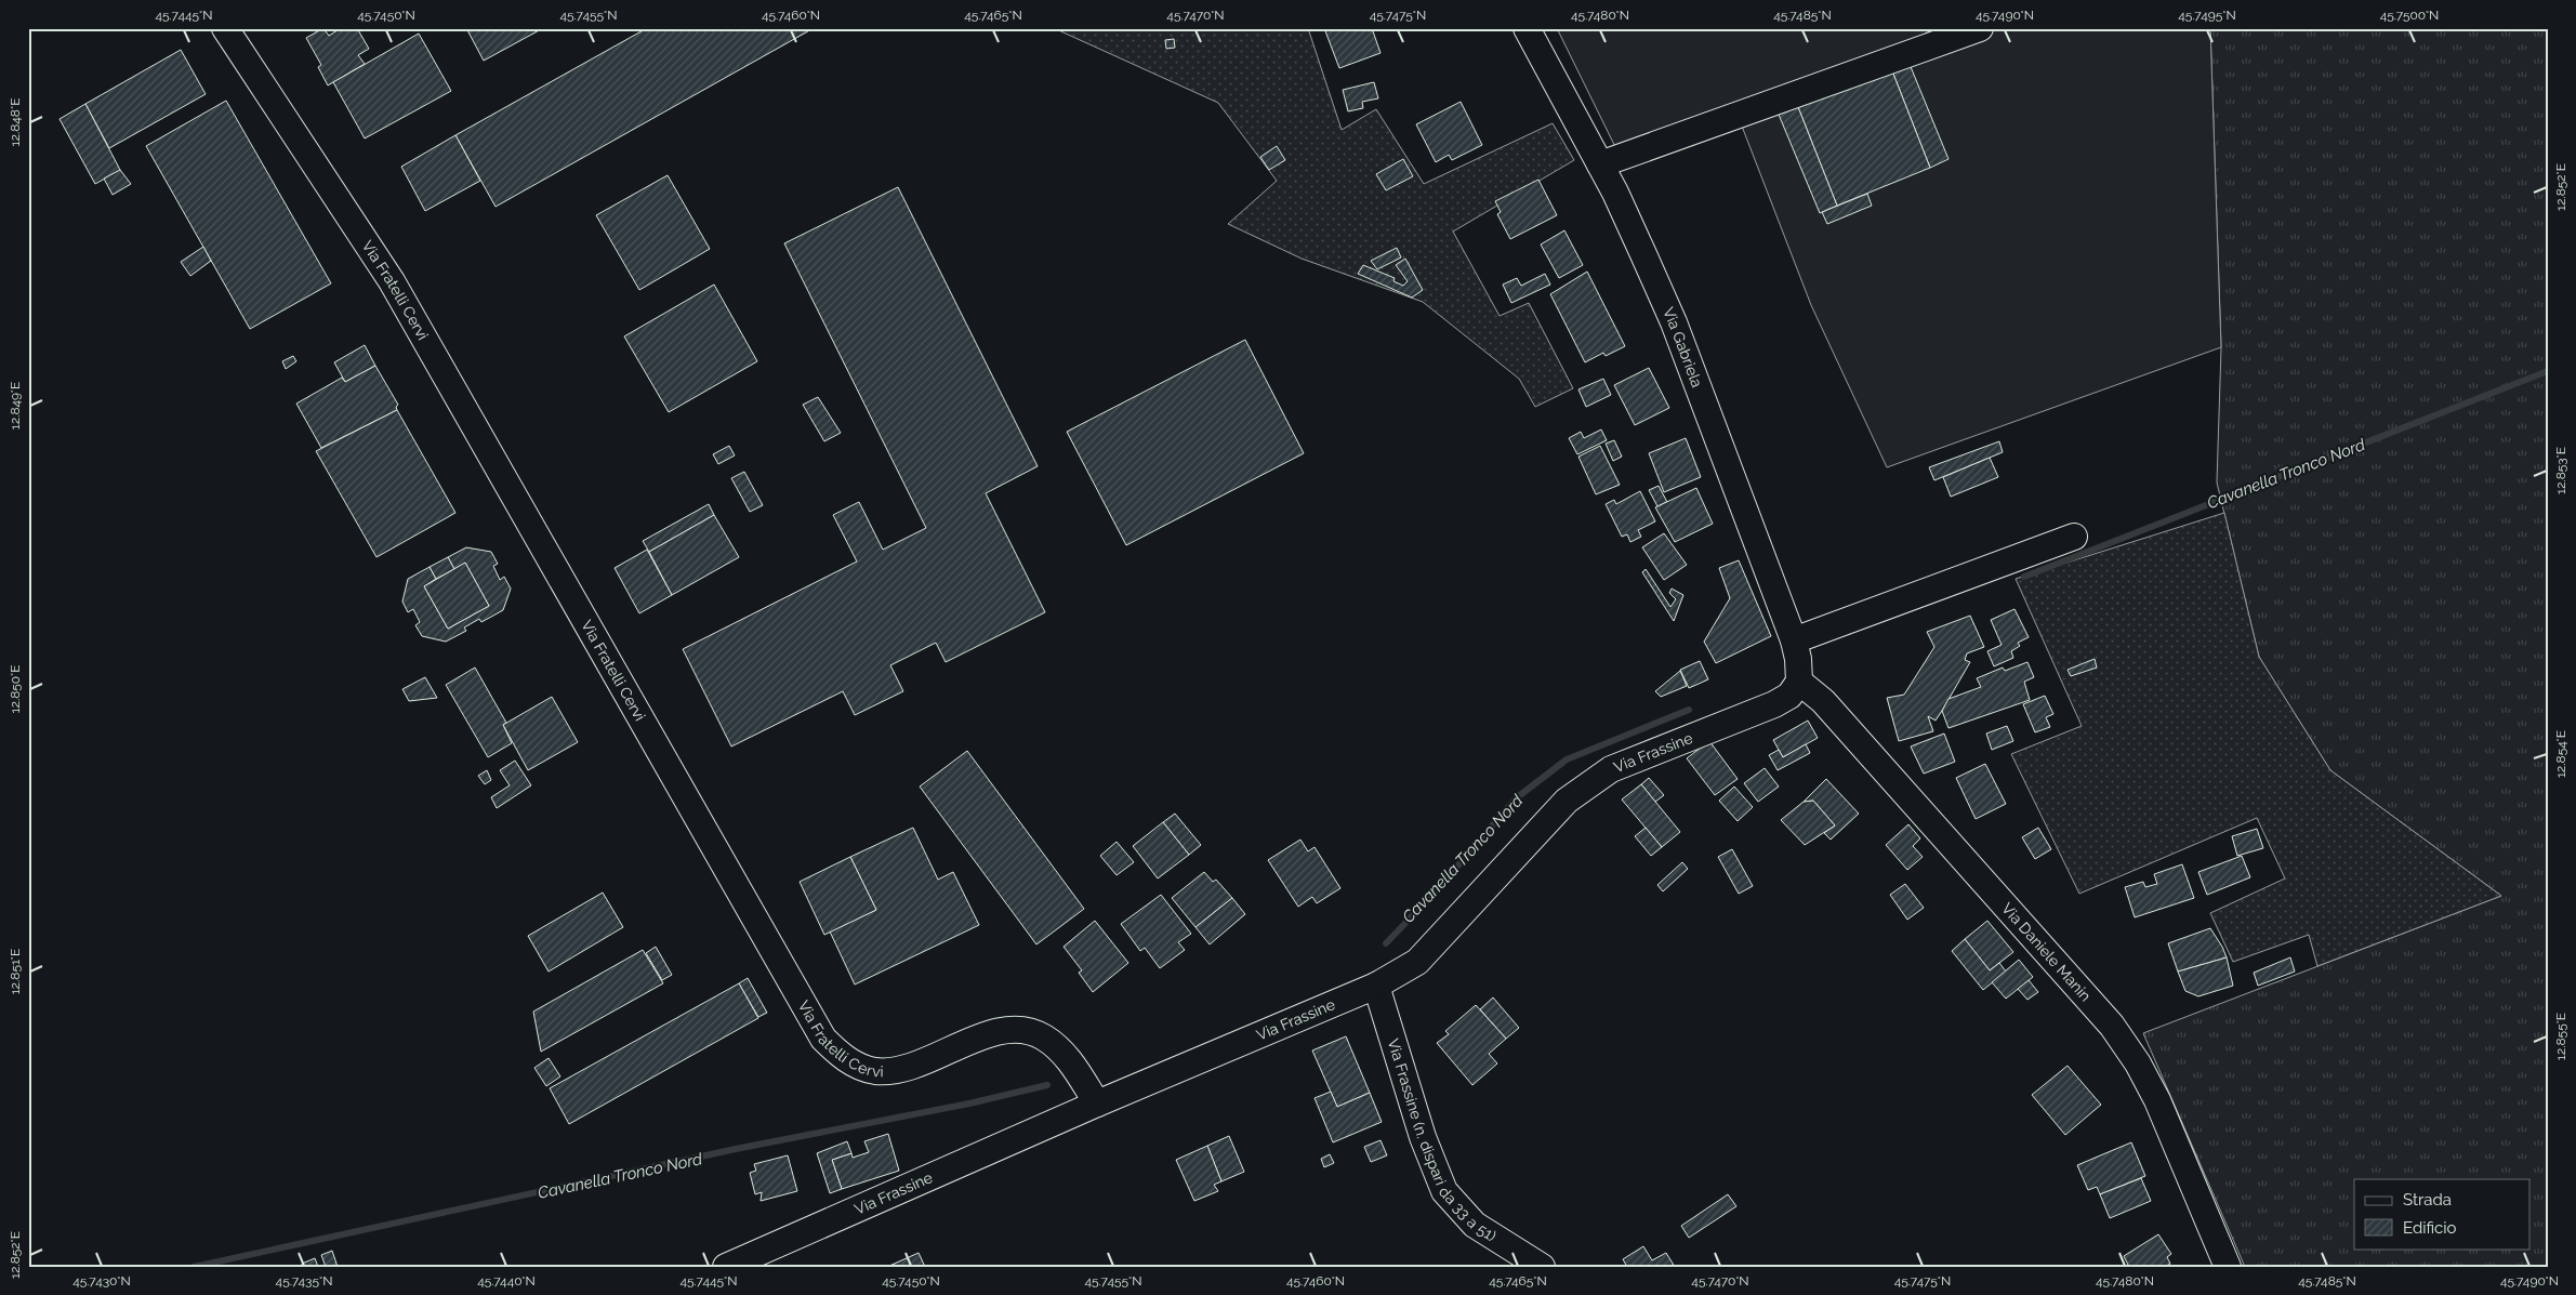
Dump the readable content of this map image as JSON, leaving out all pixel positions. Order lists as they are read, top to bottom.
{
  "streets": {
    "street": [
      "Via Fratelli Cervi",
      "Via Gabriela",
      "Via Frassine",
      "Via Daniele Manin",
      "Via Frassine (n. dispari da 33 a 51)"
    ]
  },
  "crossings": [
    ["Via Fratelli Cervi", "Via Frassine"],
    ["Via Gabriela", "Via Frassine"],
    ["Via Gabriela", "Via Daniele Manin"],
    ["Via Frassine", "Via Daniele Manin"],
    ["Via Frassine", "Via Frassine (n. dispari da 33 a 51)"]
  ],
  "water": ["Cavanella Tronco Nord"],
  "legend": ["Strada", "Edificio"],
  "coordinates": [
    "45.7445°N",
    "45.7450°N",
    "45.7455°N",
    "45.7460°N",
    "45.7465°N",
    "45.7470°N",
    "45.7475°N",
    "45.7480°N",
    "45.7485°N",
    "45.7490°N",
    "45.7495°N",
    "45.7500°N",
    "12.848°E",
    "12.852°E",
    "12.849°E",
    "12.853°E",
    "12.850°E",
    "12.854°E",
    "12.851°E",
    "12.855°E",
    "45.7430°N",
    "45.7435°N",
    "45.7440°N"
  ]
}
